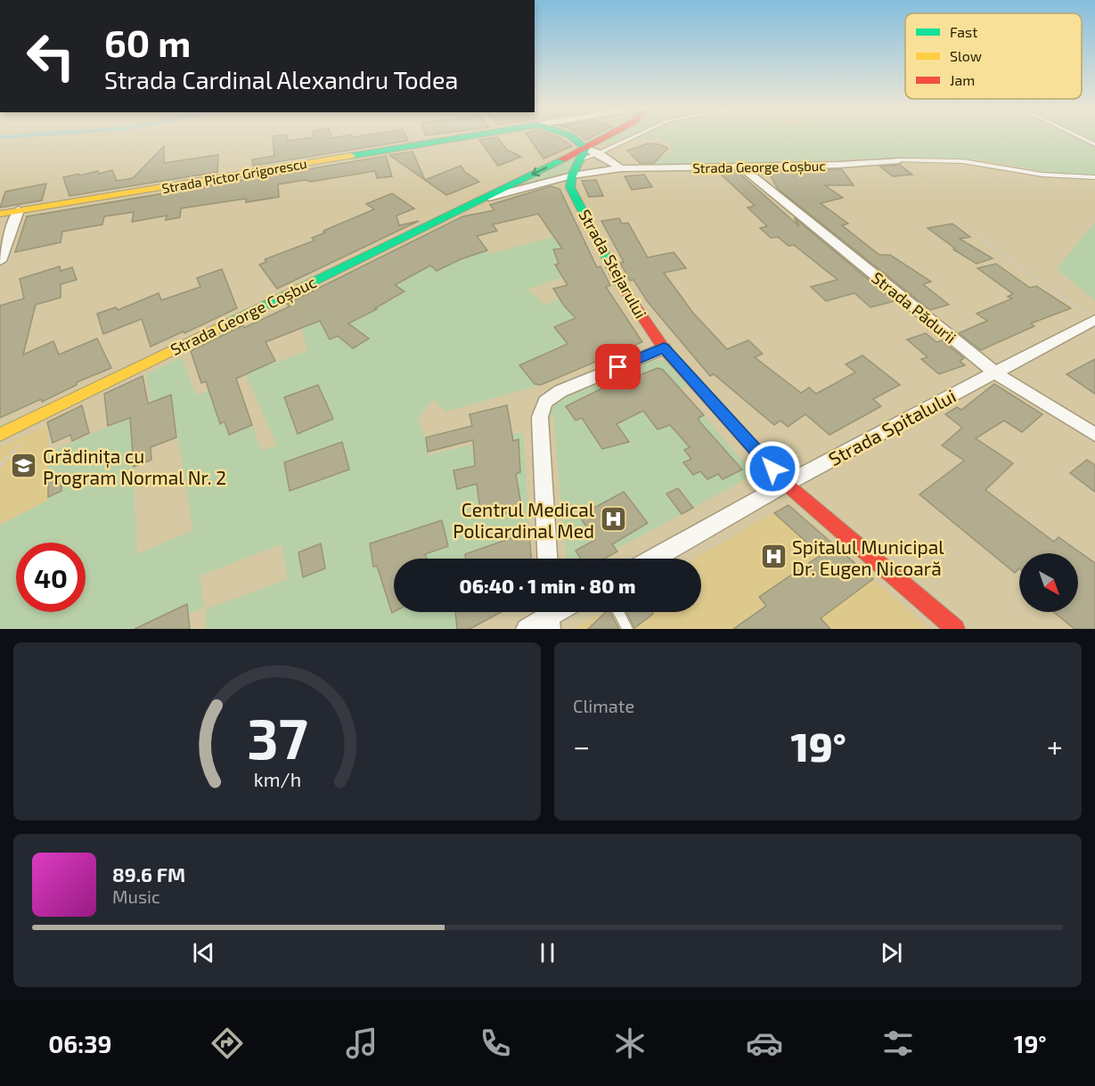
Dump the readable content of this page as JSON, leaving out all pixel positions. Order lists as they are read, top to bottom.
{
  "streets": {
    "street": [
      "Strada George Coșbuc",
      "Strada Pictor Grigorescu",
      "Strada Stejarului",
      "Strada Pădurii",
      "Strada Spitalului"
    ]
  },
  "crossings": [
    ["Strada George Coșbuc", "Strada Stejarului"],
    ["Strada George Coșbuc", "Strada Pădurii"],
    ["Strada Stejarului", "Strada Spitalului"],
    ["Strada Pădurii", "Strada Spitalului"]
  ],
  "places": {
    "school or university": ["Grădinița cu Program Normal Nr. 2"],
    "hospital": ["Centrul Medical Policardinal Med", "Spitalul Municipal Dr. Eugen Nicoară"]
  },
  "legend": ["Fast", "Slow", "Jam"],
  "north": "bottom right",
  "page": {
    "turn": ["60 m", "Strada Cardinal Alexandru Todea"],
    "limit": "40",
    "trip": "06:40 · 1 min · 80 m",
    "tile": "Climate",
    "heat": ["−", "19°", "+"],
    "song": ["89.6 FM", "Music"],
    "tabs": ["06:39", "19°"],
    "gauge": ["37", "km/h"]
  }
}
